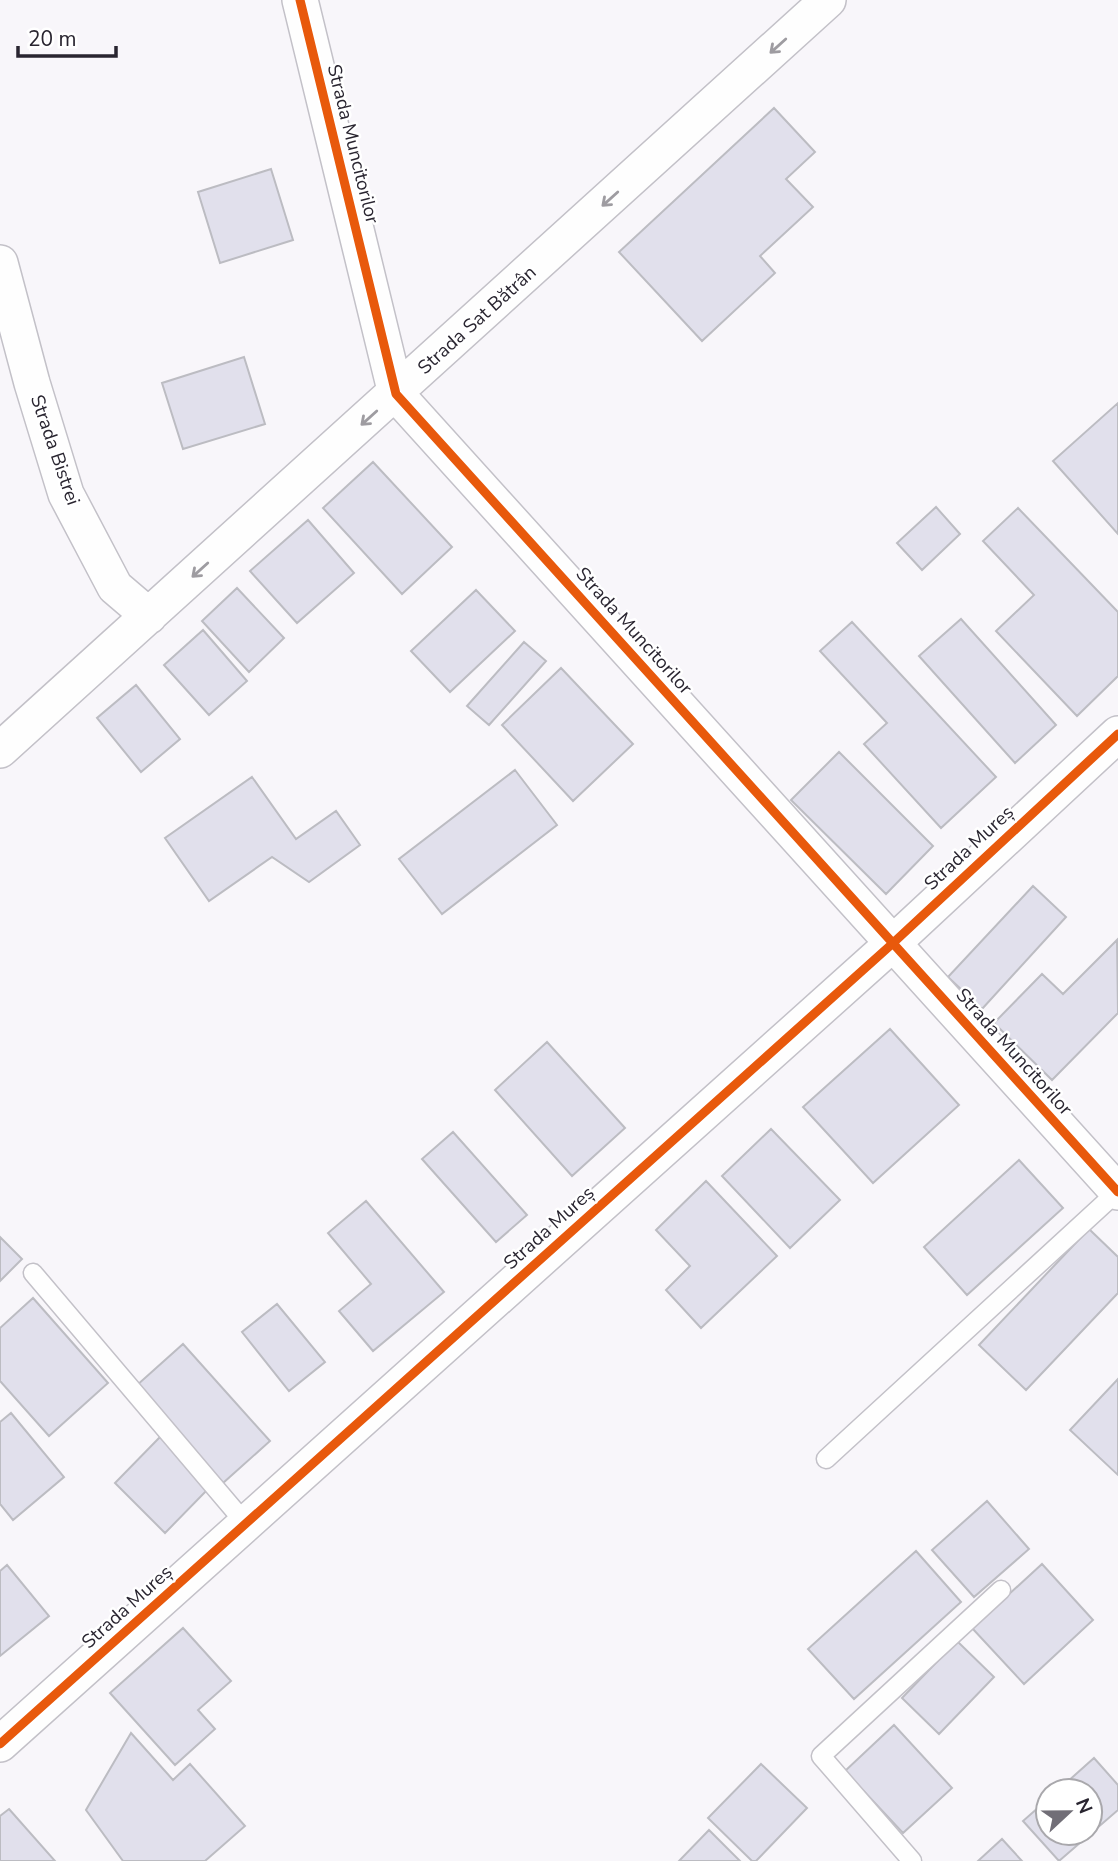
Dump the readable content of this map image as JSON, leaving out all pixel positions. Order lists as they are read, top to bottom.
{
  "streets": {
    "street": [
      "Strada Muncitorilor",
      "Strada Sat Bătrân",
      "Strada Bistrei",
      "Strada Mureș"
    ]
  },
  "crossings": [
    ["Strada Muncitorilor", "Strada Sat Bătrân"],
    ["Strada Muncitorilor", "Strada Mureș"],
    ["Strada Sat Bătrân", "Strada Bistrei"]
  ],
  "one_way": ["Strada Sat Bătrân"],
  "scale_bar": "20 m",
  "north": "right"
}
